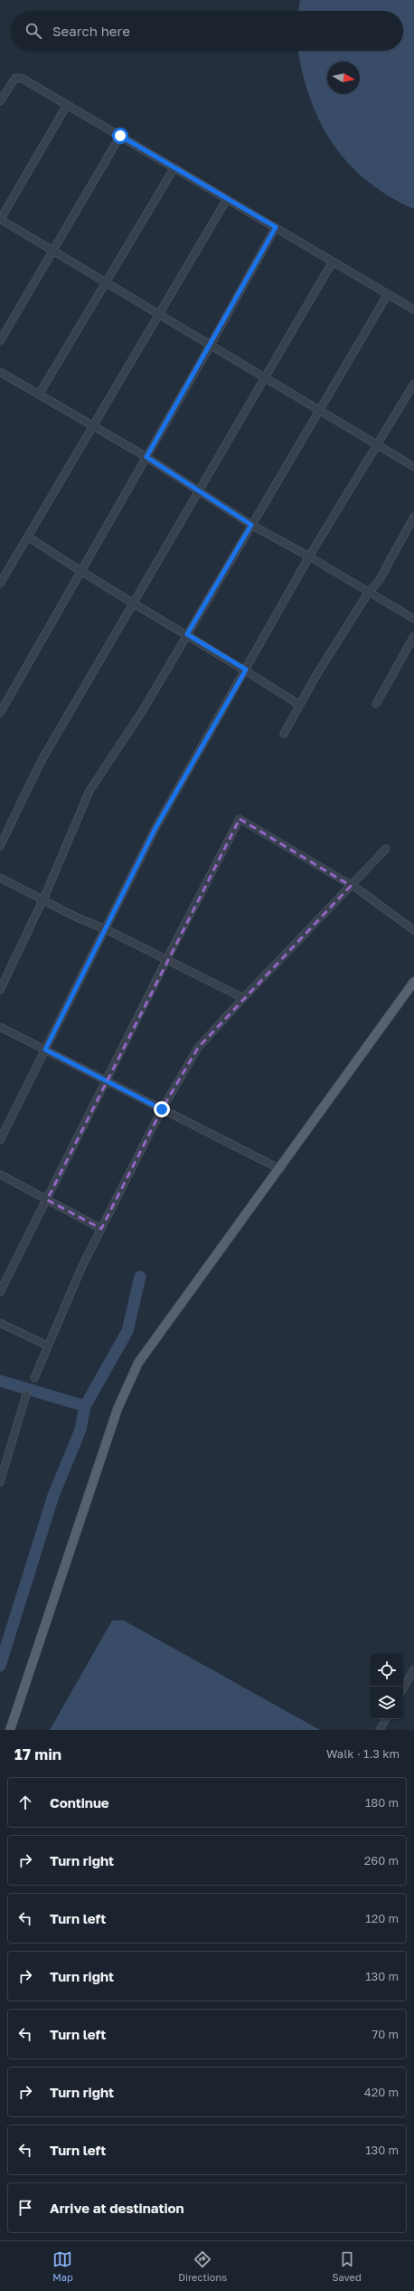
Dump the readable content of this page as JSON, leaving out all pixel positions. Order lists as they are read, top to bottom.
{
  "north": "right",
  "page": {
    "search": "Search here",
    "heading": ["17 min", "Walk · 1.3 km"],
    "list": [
      ["Continue", "180 m"],
      ["Turn right", "260 m"],
      ["Turn left", "120 m"],
      ["Turn right", "130 m"],
      ["Turn left", "70 m"],
      ["Turn right", "420 m"],
      ["Turn left", "130 m"],
      "Arrive at destination"
    ],
    "nav": ["Map", "Directions", "Saved"]
  }
}
